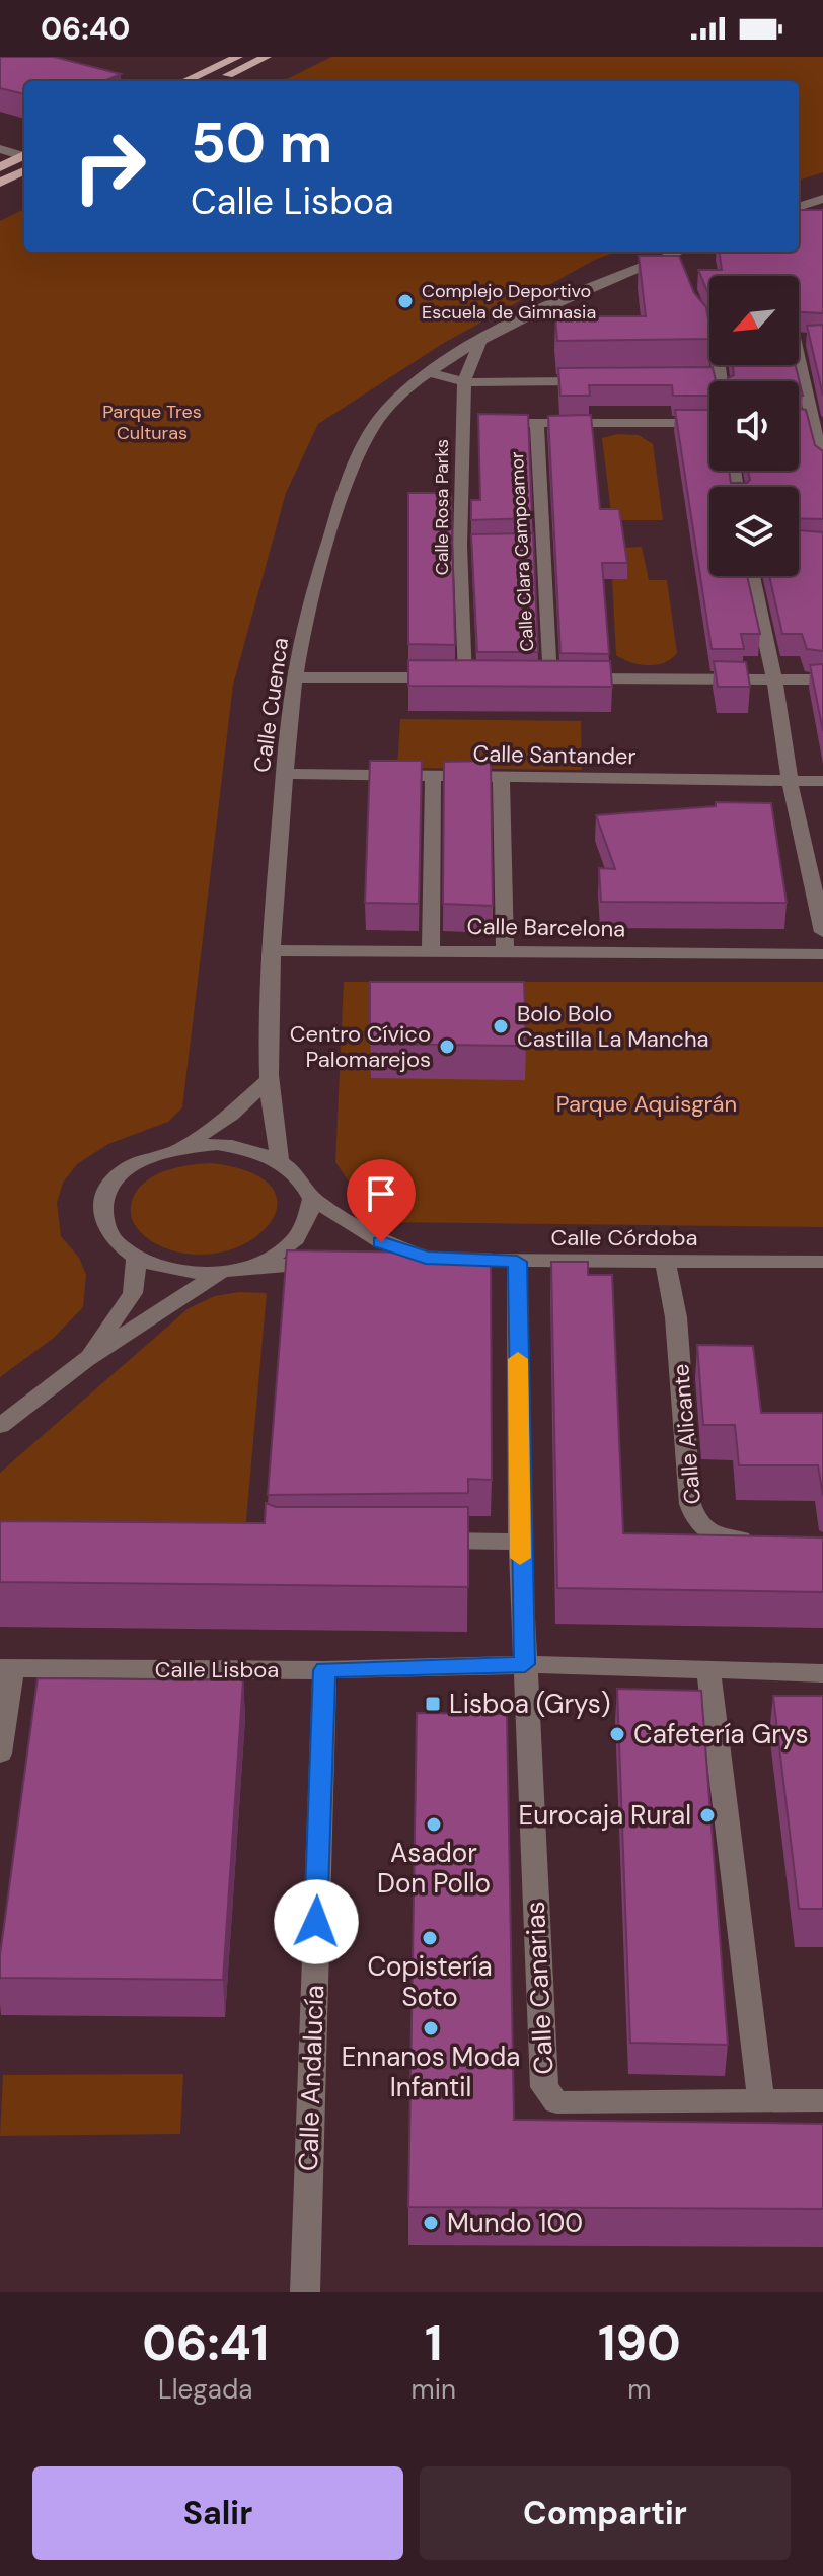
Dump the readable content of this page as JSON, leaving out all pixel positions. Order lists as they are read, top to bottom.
{
  "streets": {
    "street": [
      "Calle Rosa Parks",
      "Calle Clara Campoamor",
      "Calle Cuenca",
      "Calle Santander",
      "Calle Barcelona",
      "Calle Córdoba",
      "Calle Alicante",
      "Calle Lisboa",
      "Calle Canarias",
      "Calle Andalucía"
    ]
  },
  "crossings": [
    ["Calle Rosa Parks", "Calle Cuenca"],
    ["Calle Cuenca", "Calle Santander"],
    ["Calle Cuenca", "Calle Barcelona"],
    ["Calle Cuenca", "Calle Córdoba"],
    ["Calle Córdoba", "Calle Alicante"],
    ["Calle Lisboa", "Calle Canarias"],
    ["Calle Lisboa", "Calle Andalucía"]
  ],
  "parks": ["Parque Tres Culturas", "Parque Aquisgrán"],
  "places": {
    "other": [
      "Complejo Deportivo Escuela de Gimnasia",
      "Bolo Bolo Castilla La Mancha",
      "Centro Cívico Palomarejos",
      "Cafetería Grys",
      "Eurocaja Rural",
      "Asador Don Pollo",
      "Copistería Soto",
      "Ennanos Moda Infantil",
      "Mundo 100"
    ],
    "transit": ["Lisboa (Grys)"]
  },
  "north": "bottom left",
  "page": {
    "status": "06:40",
    "turn": ["50 m", "Calle Lisboa"],
    "eta": [
      "06:41",
      "Llegada",
      "1",
      "min",
      "190",
      "m"
    ],
    "buttons": ["Salir", "Compartir"]
  }
}
